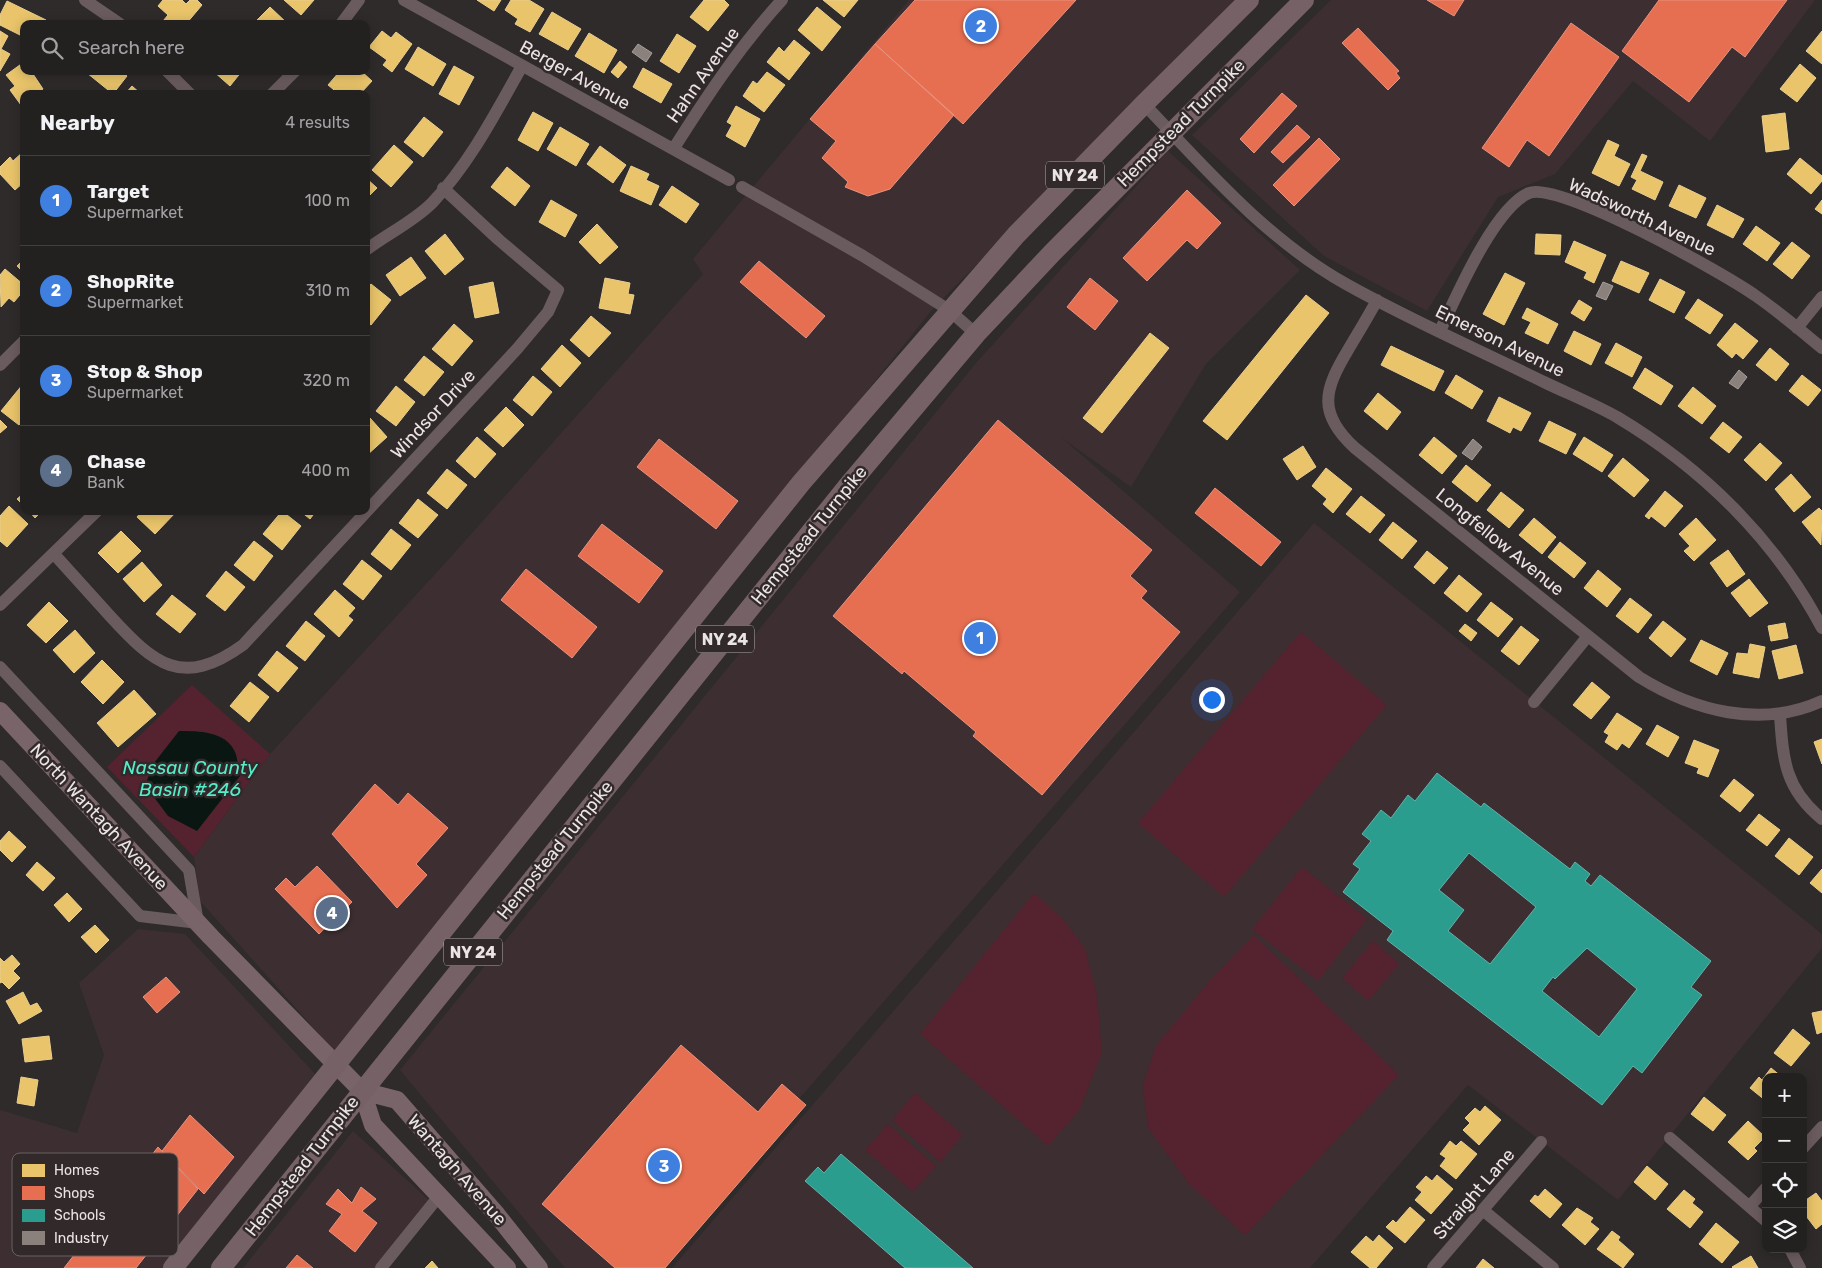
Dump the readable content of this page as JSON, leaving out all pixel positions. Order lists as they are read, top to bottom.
{
  "streets": {
    "main road": [
      "Hempstead Turnpike",
      "NY 24",
      "North Wantagh Avenue",
      "Wantagh Avenue"
    ],
    "street": [
      "Berger Avenue",
      "Hahn Avenue",
      "Wadsworth Avenue",
      "Emerson Avenue",
      "Windsor Drive",
      "Longfellow Avenue",
      "Straight Lane"
    ]
  },
  "crossings": [
    ["Berger Avenue", "Hahn Avenue"],
    ["Hempstead Turnpike", "Emerson Avenue"],
    ["Hempstead Turnpike", "North Wantagh Avenue"],
    ["Hempstead Turnpike", "Wantagh Avenue"],
    ["Wadsworth Avenue", "Emerson Avenue"],
    ["Emerson Avenue", "Longfellow Avenue"],
    ["North Wantagh Avenue", "Wantagh Avenue"]
  ],
  "water": ["Nassau County Basin #246"],
  "legend": [
    "Homes",
    "Shops",
    "Schools",
    "Industry"
  ],
  "page": {
    "pins": [
      "2",
      "1",
      "4",
      "3"
    ],
    "search": "Search here",
    "heading": ["Nearby", "4 results"],
    "list": [
      {
        "mark": "1",
        "name": "Target",
        "note": "Supermarket",
        "value": "100 m"
      },
      {
        "mark": "2",
        "name": "ShopRite",
        "note": "Supermarket",
        "value": "310 m"
      },
      {
        "mark": "3",
        "name": "Stop & Shop",
        "note": "Supermarket",
        "value": "320 m"
      },
      {
        "mark": "4",
        "name": "Chase",
        "note": "Bank",
        "value": "400 m"
      }
    ],
    "map_buttons": ["+", "−"]
  }
}
